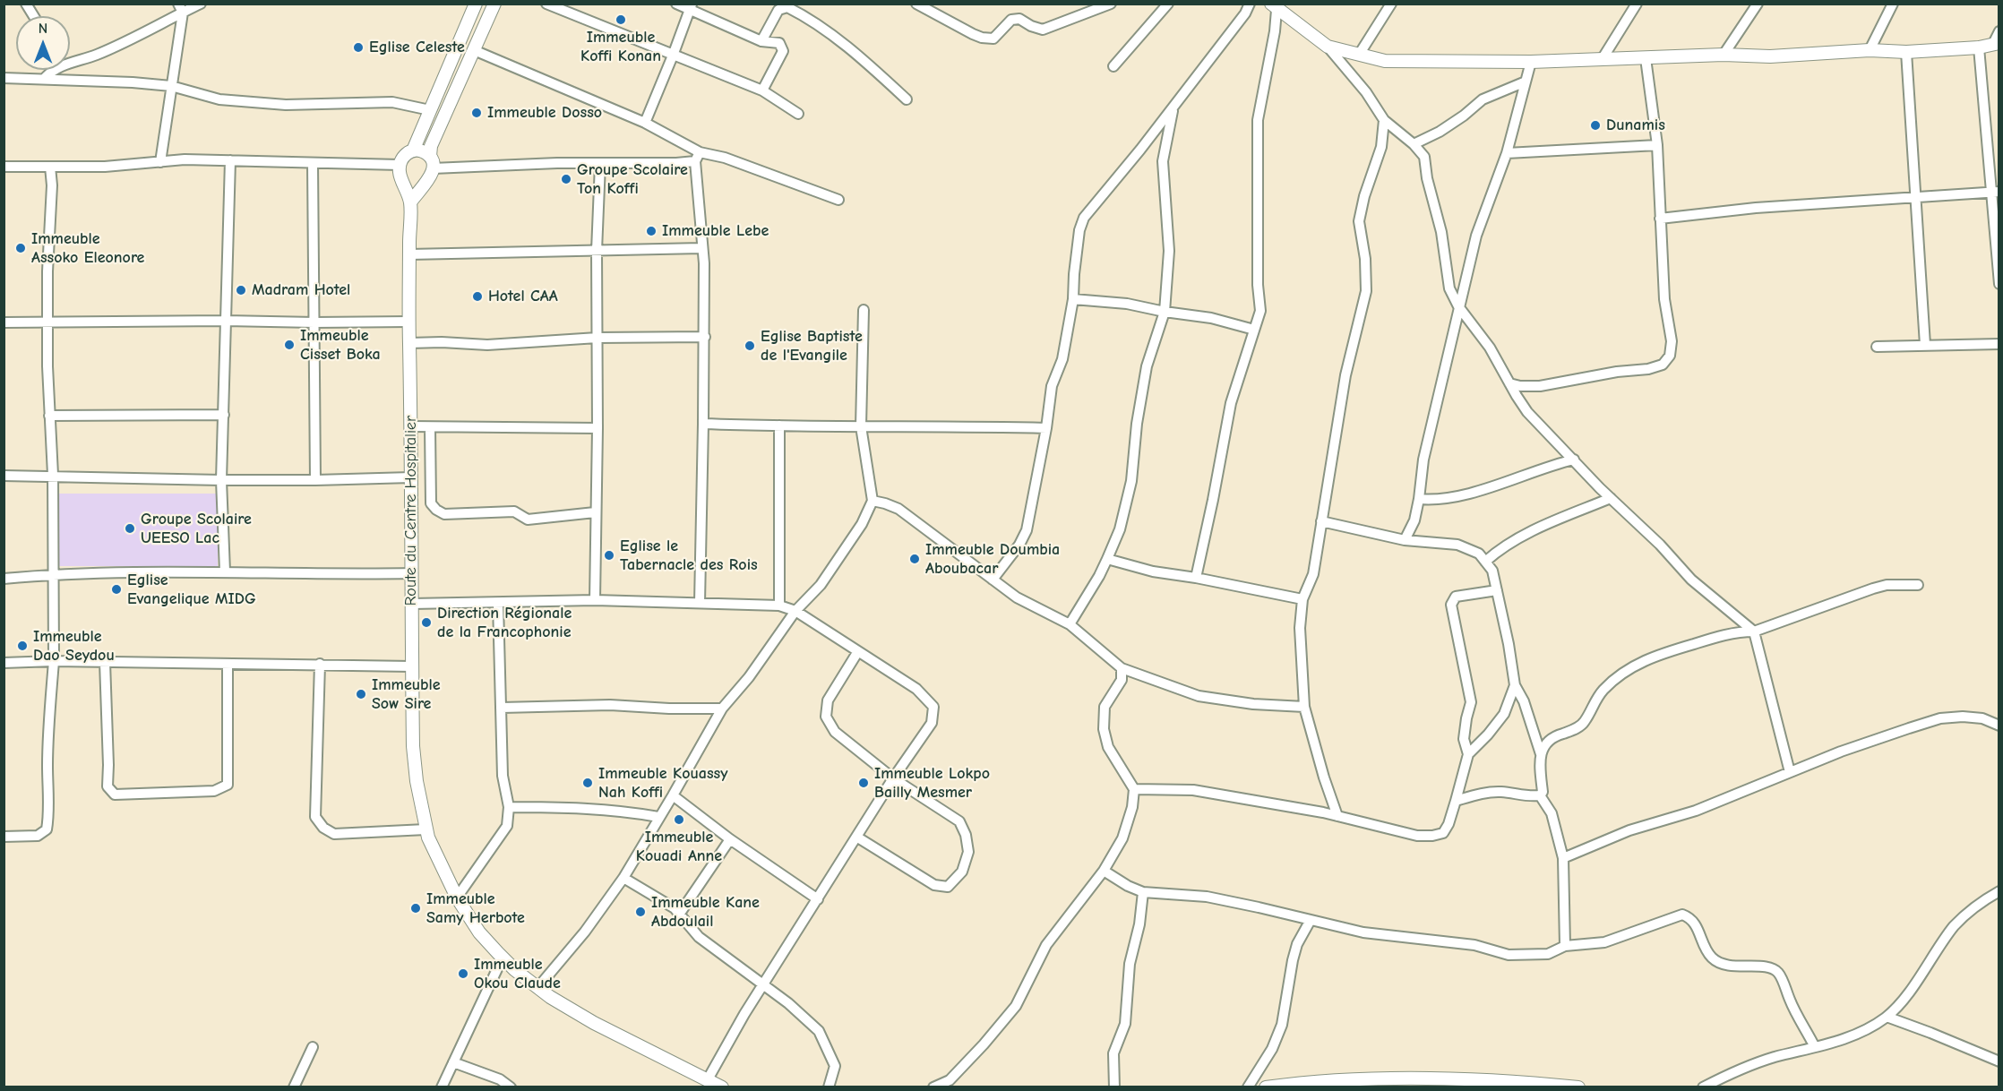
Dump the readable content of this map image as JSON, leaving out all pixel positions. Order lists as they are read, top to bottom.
{
  "streets": {
    "street": ["Route du Centre Hospitalier"]
  },
  "places": [
    "Immeuble Koffi Konan",
    "Eglise Celeste",
    "Immeuble Dosso",
    "Dunamis",
    "Groupe Scolaire Ton Koffi",
    "Immeuble Lebe",
    "Immeuble Assoko Eleonore",
    "Madram Hotel",
    "Hotel CAA",
    "Immeuble Cisset Boka",
    "Eglise Baptiste de l'Evangile",
    "Groupe Scolaire UEESO Lac",
    "Eglise le Tabernacle des Rois",
    "Immeuble Doumbia Aboubacar",
    "Eglise Evangelique MIDG",
    "Direction Régionale de la Francophonie",
    "Immeuble Dao Seydou",
    "Immeuble Sow Sire",
    "Immeuble Kouassy Nah Koffi",
    "Immeuble Lokpo Bailly Mesmer",
    "Immeuble Kouadi Anne",
    "Immeuble Samy Herbote",
    "Immeuble Kane Abdoulail",
    "Immeuble Okou Claude"
  ],
  "north": "top"
}
